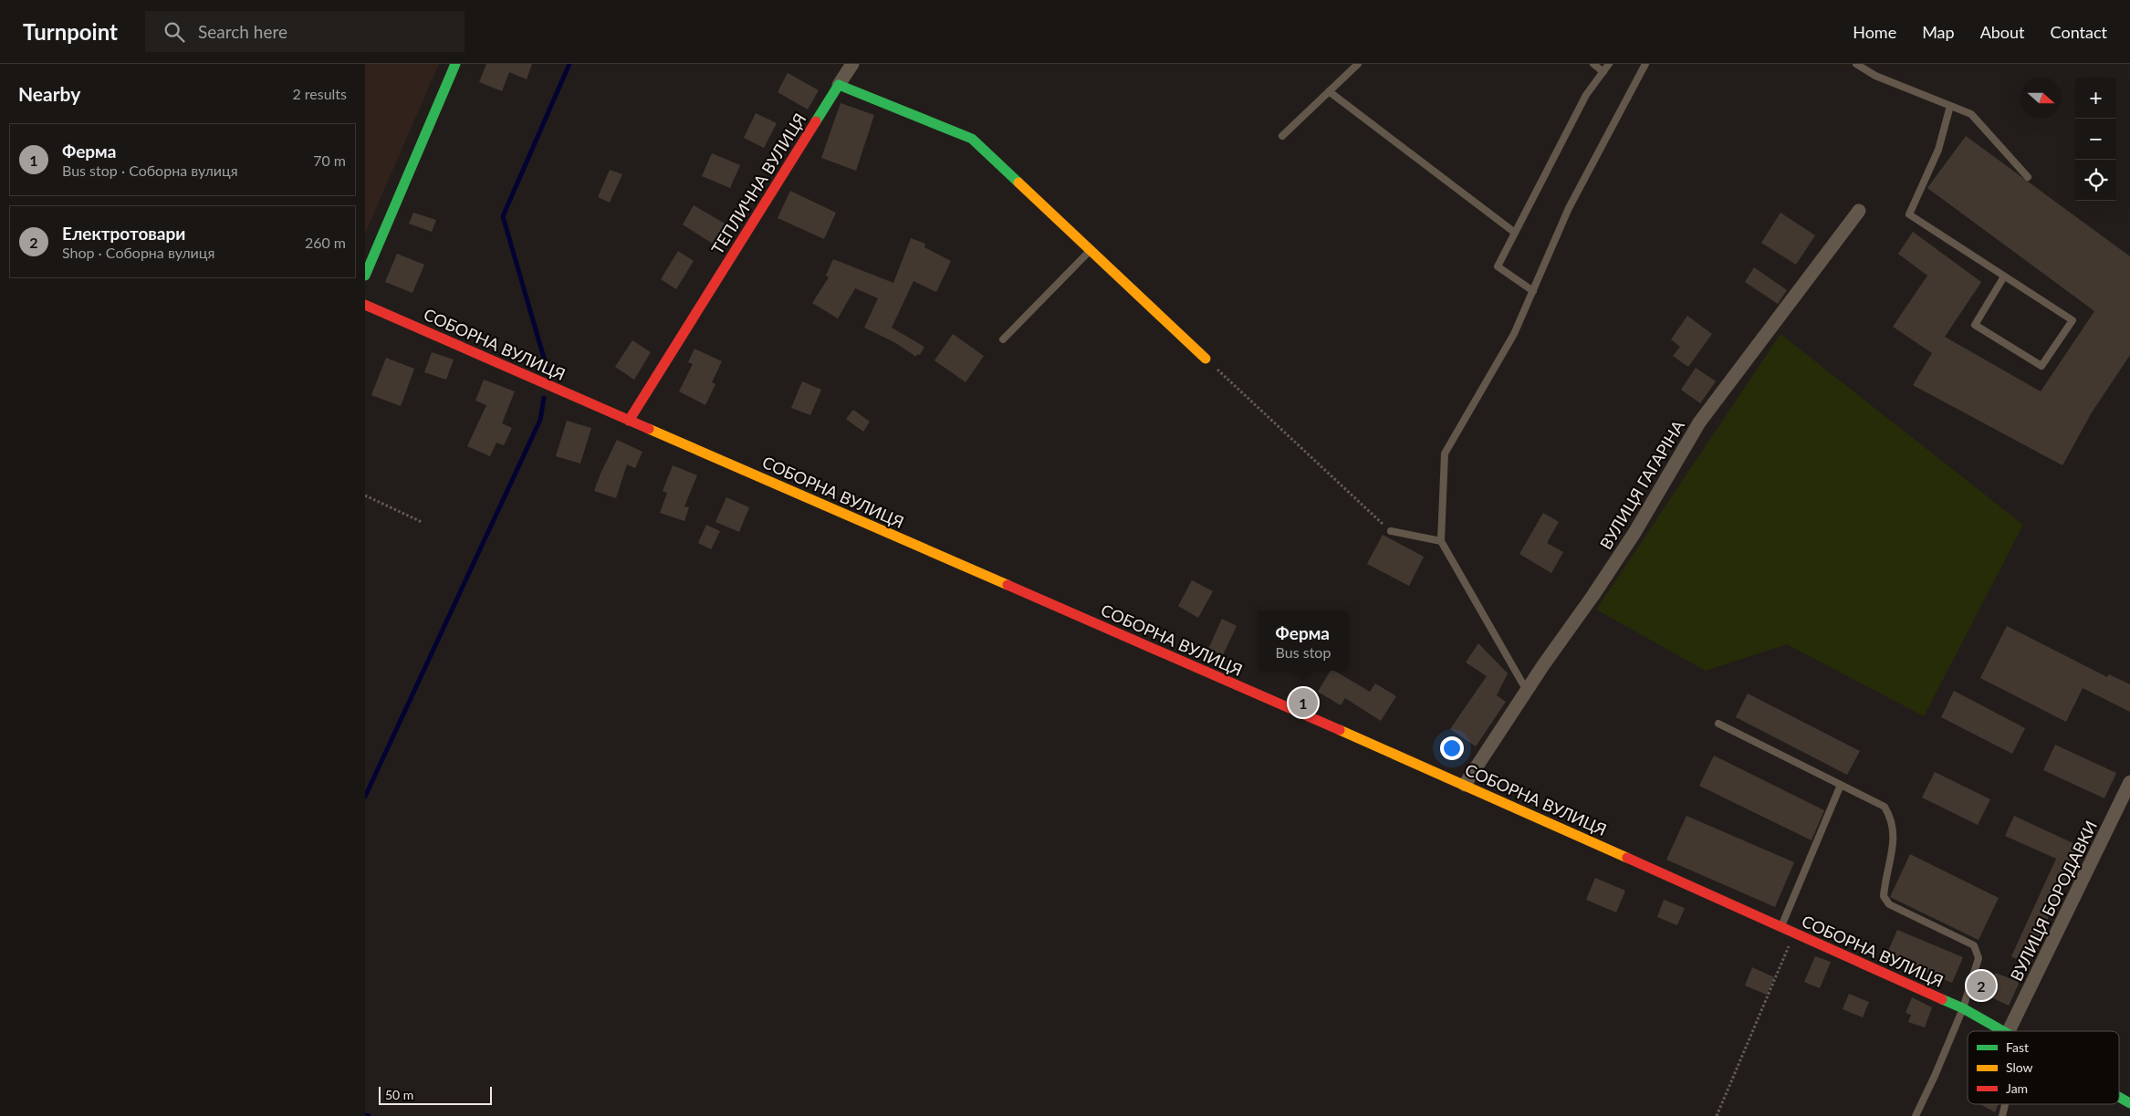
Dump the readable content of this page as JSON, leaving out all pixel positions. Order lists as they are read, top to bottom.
{
  "streets": {
    "main road": ["ТЕПЛИЧНА ВУЛИЦЯ", "СОБОРНА ВУЛИЦЯ"],
    "street": ["ВУЛИЦЯ ГАГАРІНА", "ВУЛИЦЯ БОРОДАВКИ"]
  },
  "crossings": [
    ["ТЕПЛИЧНА ВУЛИЦЯ", "СОБОРНА ВУЛИЦЯ"],
    ["СОБОРНА ВУЛИЦЯ", "ВУЛИЦЯ ГАГАРІНА"]
  ],
  "legend": ["Fast", "Slow", "Jam"],
  "scale_bar": "50 m",
  "north": "right",
  "page": {
    "header": "Turnpoint",
    "search": "Search here",
    "nav": [
      "Home",
      "Map",
      "About",
      "Contact"
    ],
    "heading": ["Nearby", "2 results"],
    "map_buttons": ["+", "−"],
    "list": [
      {
        "mark": "1",
        "name": "Ферма",
        "note": "Bus stop · Соборна вулиця",
        "value": "70 m"
      },
      {
        "mark": "2",
        "name": "Електротовари",
        "note": "Shop · Соборна вулиця",
        "value": "260 m"
      }
    ],
    "popup": ["Ферма", "Bus stop"],
    "pins": ["1", "2"],
    "scale": "50 m"
  }
}
